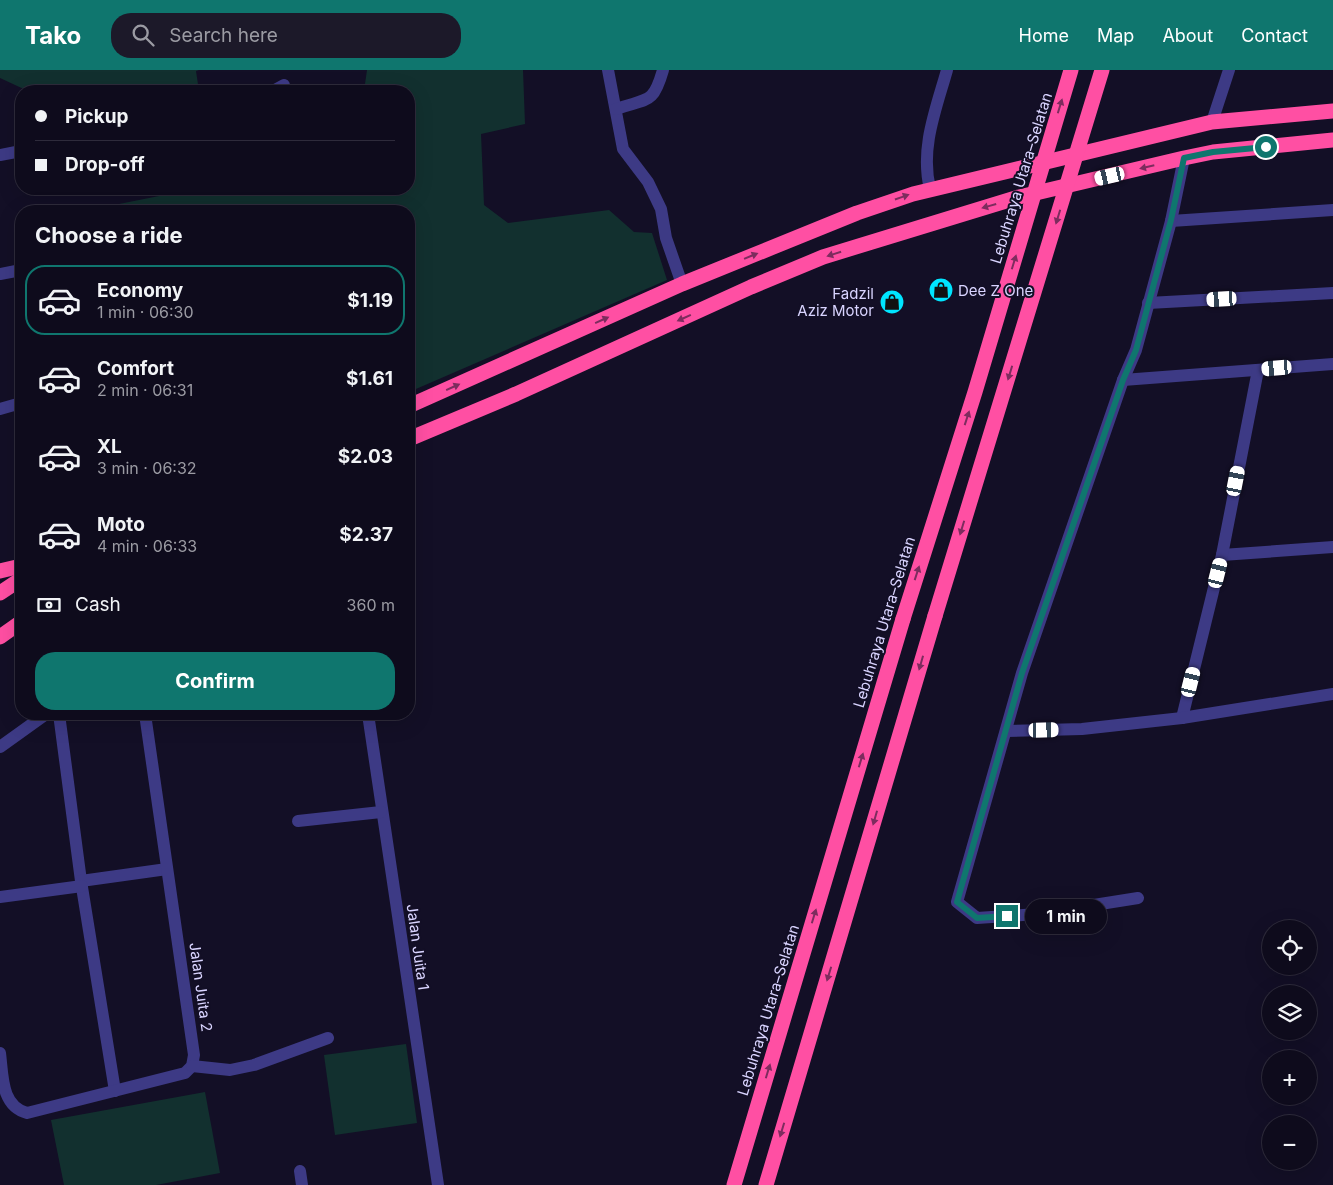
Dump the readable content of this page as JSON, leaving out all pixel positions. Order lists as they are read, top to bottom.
{
  "streets": {
    "highway": ["Lebuhraya Utara–Selatan"],
    "street": ["Jalan Juita 1", "Jalan Juita 2"]
  },
  "places": {
    "shop": ["Dee Z One", "Fadzil Aziz Motor"]
  },
  "page": {
    "header": "Tako",
    "search": "Search here",
    "nav": [
      "Home",
      "Map",
      "About",
      "Contact"
    ],
    "banner": ["Pickup", "Drop-off"],
    "heading": "Choose a ride",
    "list": [
      {
        "name": "Economy",
        "note": "1 min · 06:30",
        "value": "$1.19"
      },
      {
        "name": "Comfort",
        "note": "2 min · 06:31",
        "value": "$1.61"
      },
      {
        "name": "XL",
        "note": "3 min · 06:32",
        "value": "$2.03"
      },
      {
        "name": "Moto",
        "note": "4 min · 06:33",
        "value": "$2.37"
      }
    ],
    "pay": ["Cash", "360 m"],
    "buttons": "Confirm",
    "bubble": "1 min",
    "map_buttons": ["+", "−"]
  }
}
